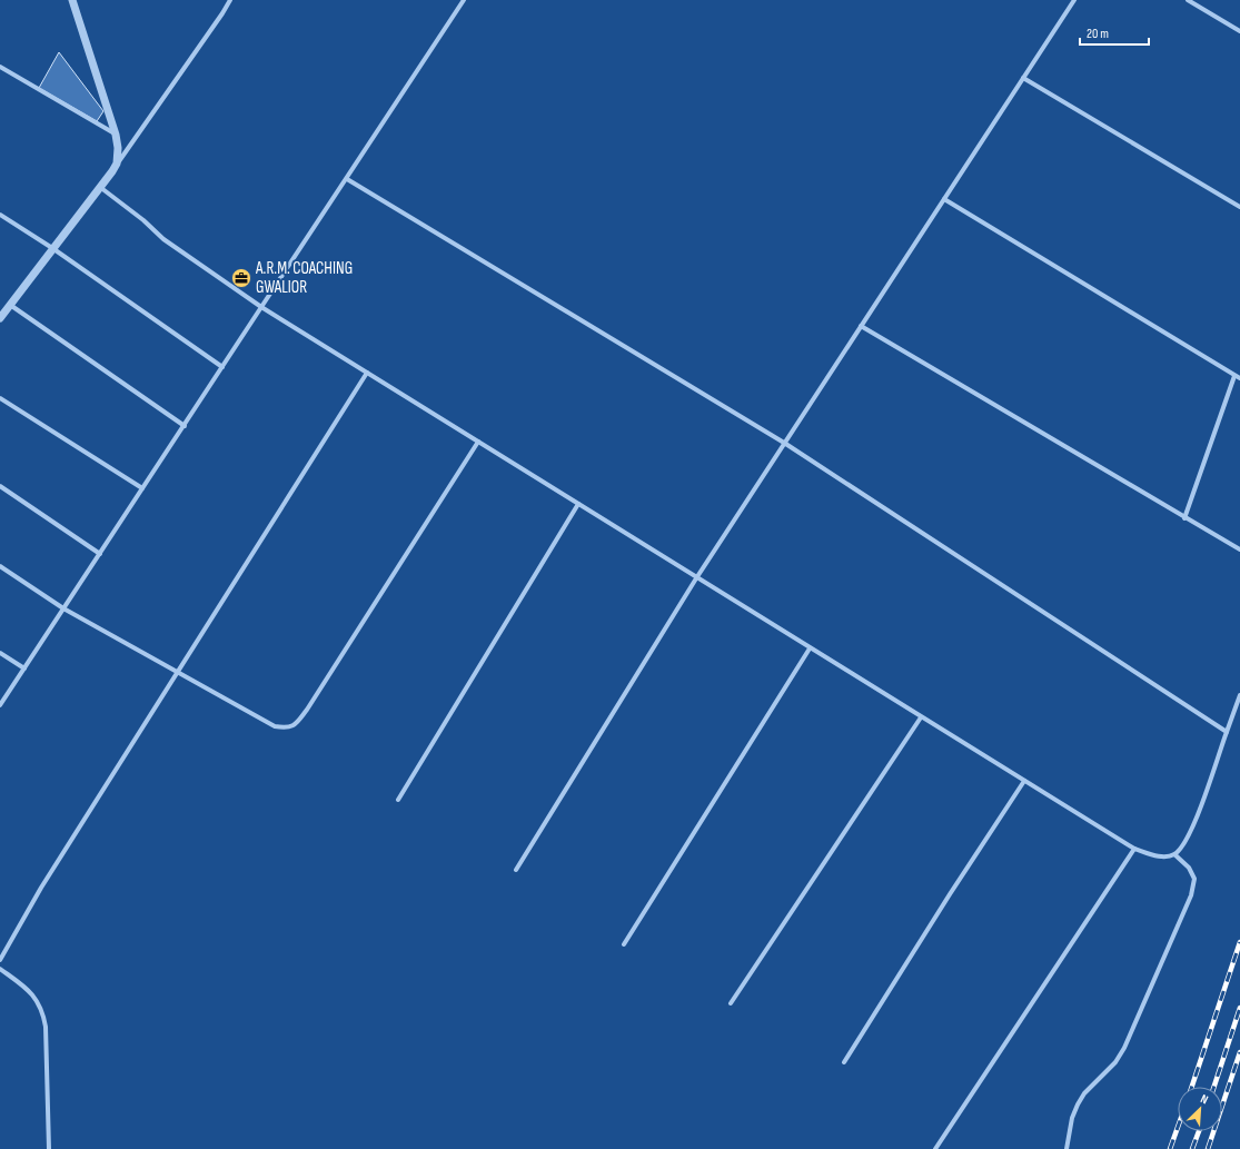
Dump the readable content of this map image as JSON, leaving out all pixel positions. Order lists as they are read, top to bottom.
{
  "places": {
    "office": ["A.R.M. COACHING GWALIOR"]
  },
  "scale_bar": "20 m",
  "north": "top right"
}
